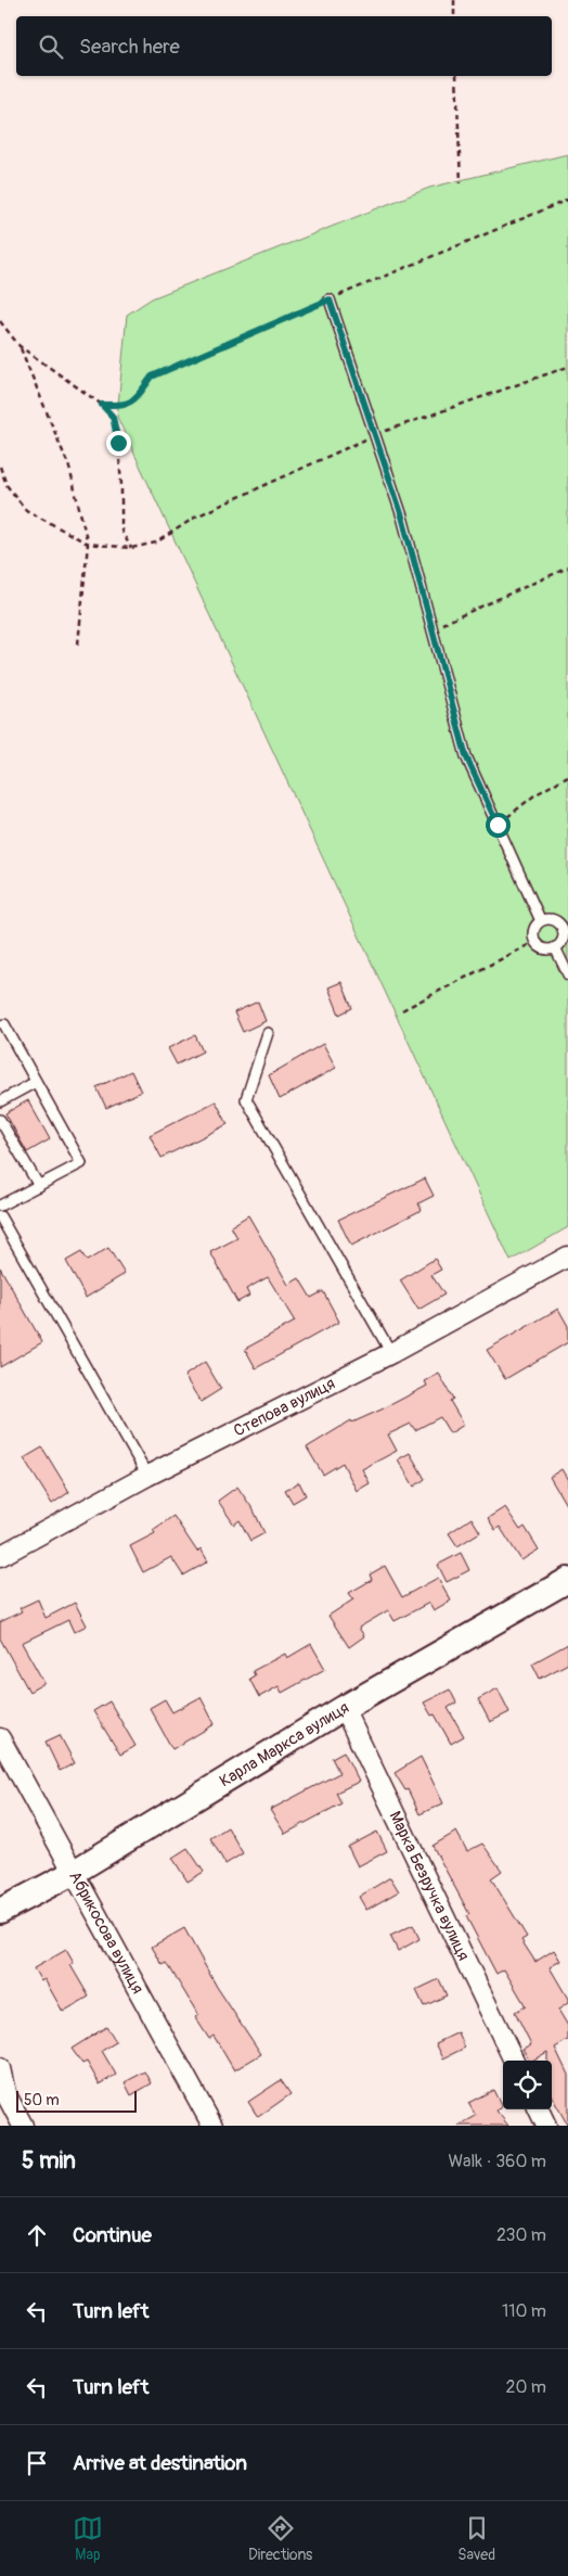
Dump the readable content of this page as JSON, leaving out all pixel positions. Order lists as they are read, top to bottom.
{
  "streets": {
    "street": [
      "Степова вулиця",
      "Карла Маркса вулиця",
      "Марка Безручка вулиця",
      "Абрикосова вулиця"
    ]
  },
  "crossings": [
    ["Карла Маркса вулиця", "Марка Безручка вулиця"],
    ["Карла Маркса вулиця", "Абрикосова вулиця"]
  ],
  "scale_bar": "50 m",
  "page": {
    "search": "Search here",
    "scale": "50 m",
    "heading": ["5 min", "Walk · 360 m"],
    "list": [
      ["Continue", "230 m"],
      ["Turn left", "110 m"],
      ["Turn left", "20 m"],
      "Arrive at destination"
    ],
    "nav": ["Map", "Directions", "Saved"]
  }
}
